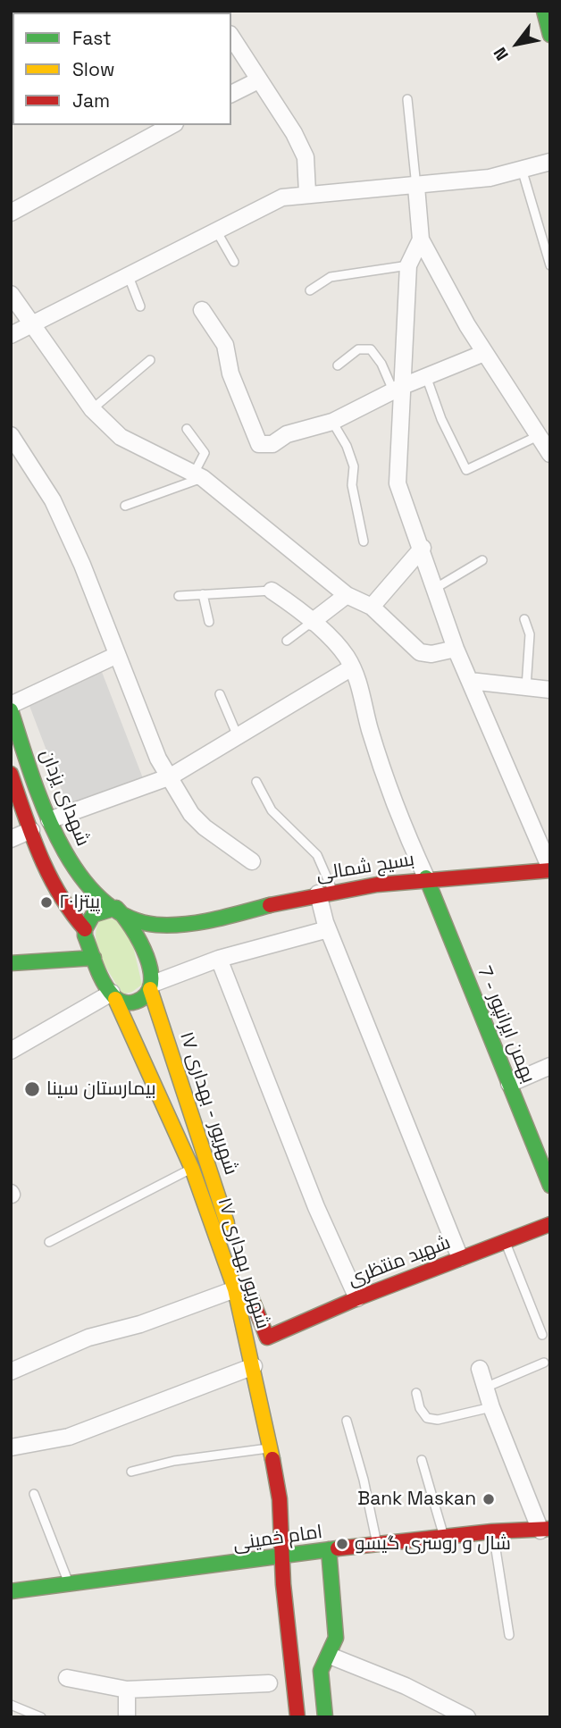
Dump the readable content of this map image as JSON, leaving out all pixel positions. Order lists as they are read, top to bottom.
{
  "streets": {
    "main road": [
      "شهدای یزدان",
      "بسیج شمالی",
      "بهمن ایرانپور - 7",
      "۱۷ شهریور - بهداری",
      "شهید منتظری",
      "۱۷ شهریور بهداری",
      "امام خمینی"
    ]
  },
  "crossings": [
    ["شهدای یزدان", "بسیج شمالی"],
    ["شهدای یزدان", "۱۷ شهریور - بهداری"],
    ["بسیج شمالی", "بهمن ایرانپور - 7"],
    ["بسیج شمالی", "۱۷ شهریور - بهداری"],
    ["بسیج شمالی", "۱۷ شهریور بهداری"],
    ["۱۷ شهریور - بهداری", "شهید منتظری"],
    ["۱۷ شهریور بهداری", "امام خمینی"]
  ],
  "places": [
    "پیتزا۲۰",
    "بیمارستان سینا",
    "Bank Maskan",
    "شال و روسری گیسو"
  ],
  "legend": ["Fast", "Slow", "Jam"],
  "north": "bottom left"
}
